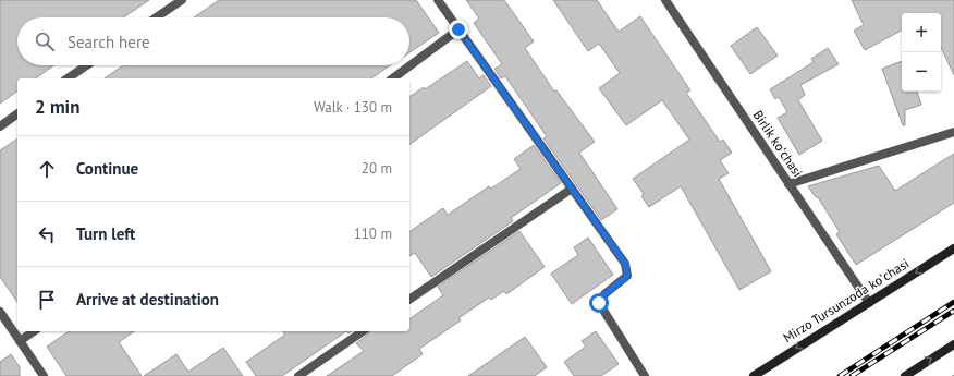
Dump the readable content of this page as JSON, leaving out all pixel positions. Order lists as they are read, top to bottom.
{
  "streets": {
    "main road": ["Mirzo Tursunzoda koʻchasi"],
    "street": ["Birlik koʻchasi"]
  },
  "crossings": [
    ["Birlik koʻchasi", "Mirzo Tursunzoda koʻchasi"]
  ],
  "one_way": ["Mirzo Tursunzoda koʻchasi"],
  "page": {
    "map_buttons": ["+", "−"],
    "search": "Search here",
    "heading": ["2 min", "Walk · 130 m"],
    "list": [
      ["Continue", "20 m"],
      ["Turn left", "110 m"],
      "Arrive at destination"
    ]
  }
}
